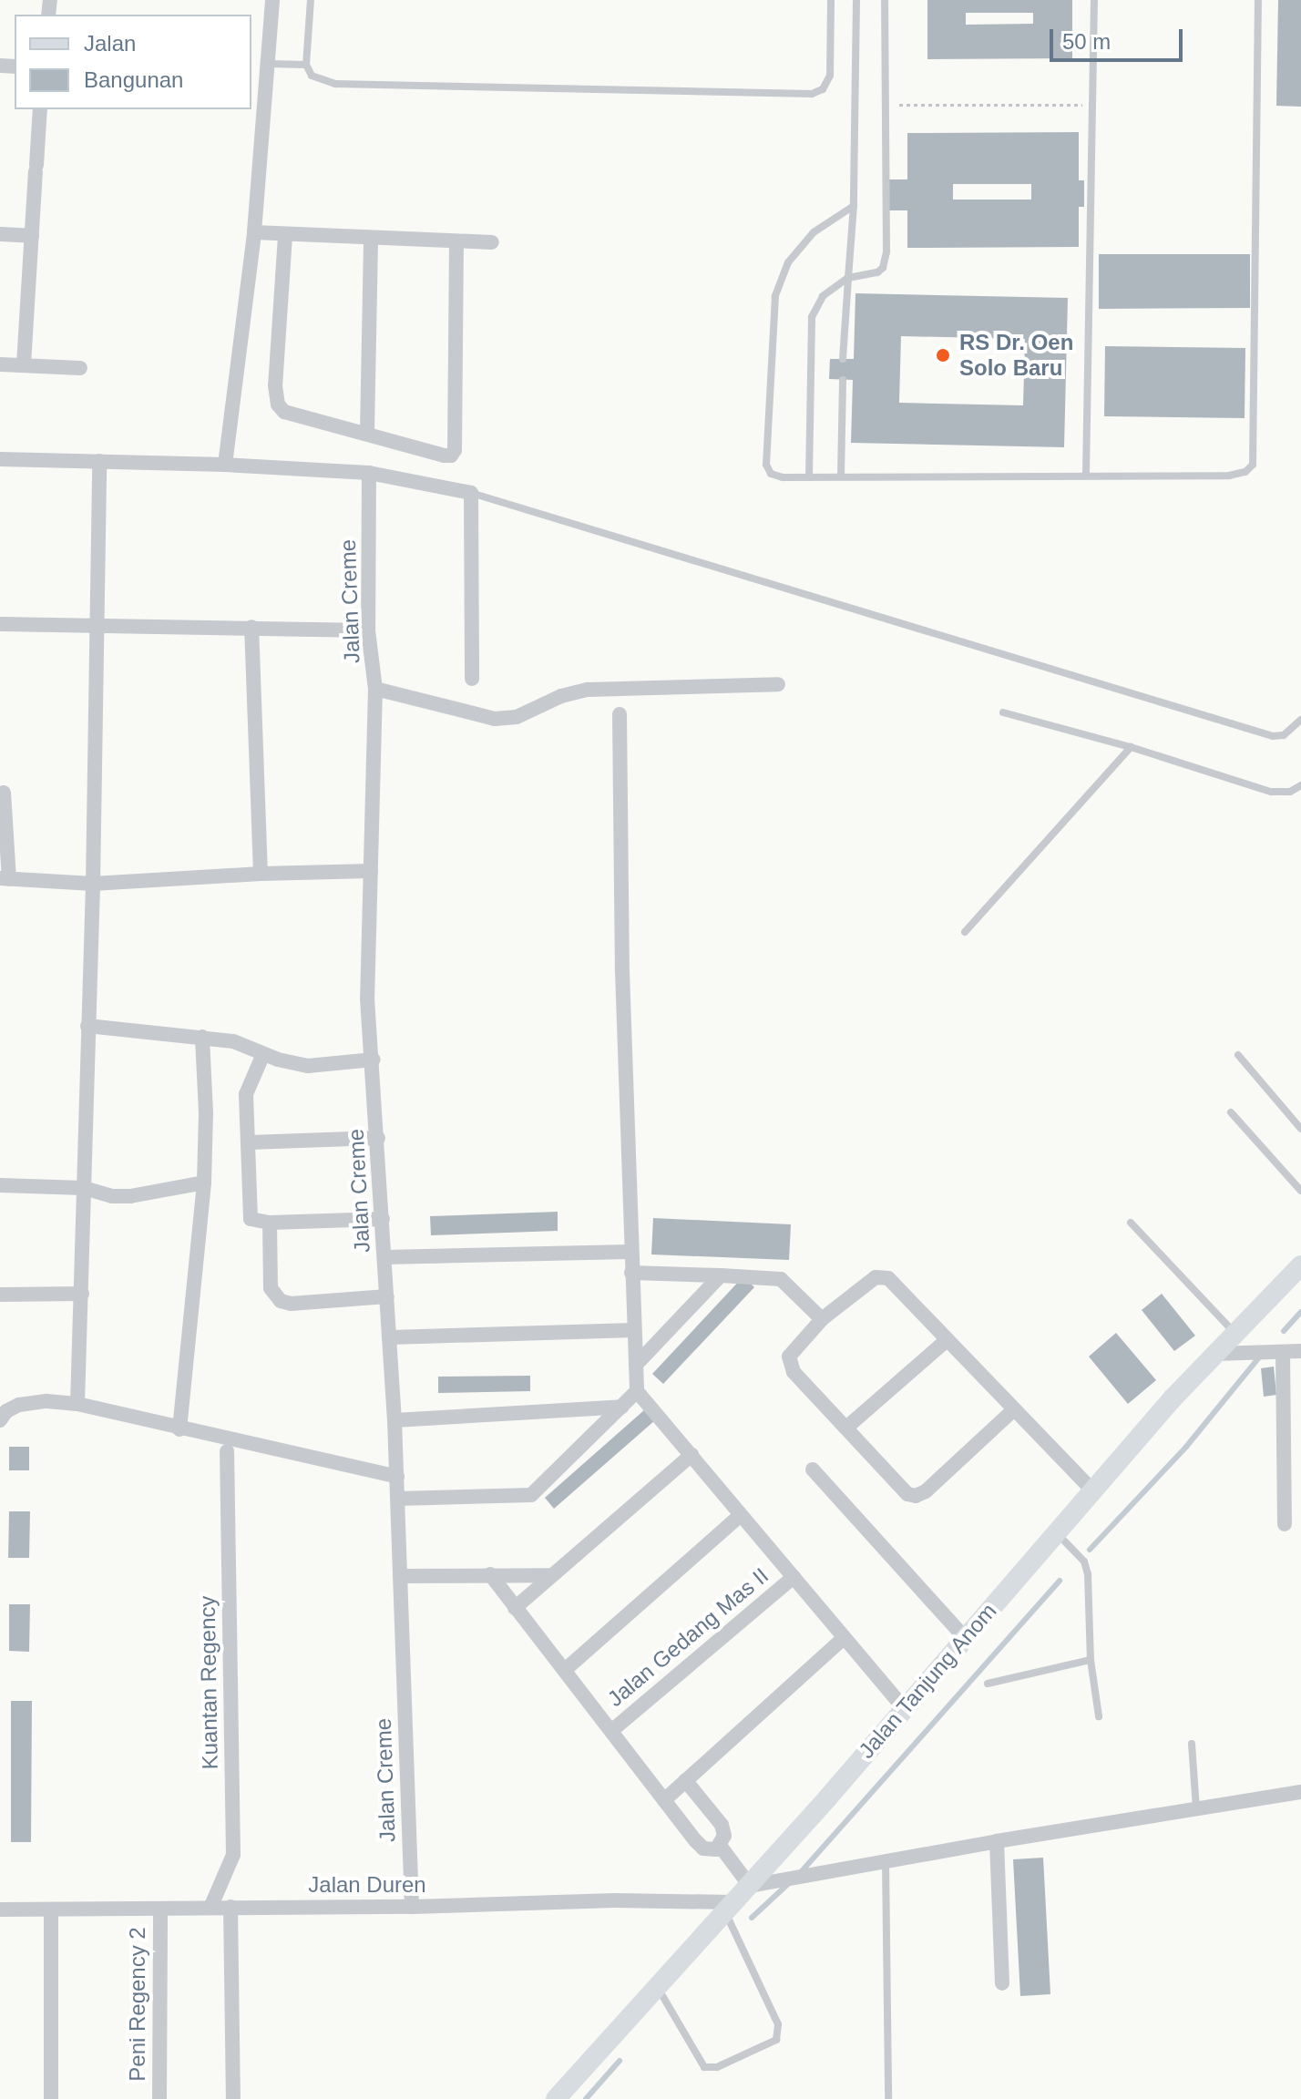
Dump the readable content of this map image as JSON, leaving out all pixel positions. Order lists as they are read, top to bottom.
{
  "streets": {
    "main road": ["Jalan Tanjung Anom"],
    "street": [
      "Jalan Creme",
      "Jalan Gedang Mas II",
      "Kuantan Regency",
      "Jalan Duren",
      "Peni Regency 2"
    ]
  },
  "crossings": [
    ["Jalan Creme", "Jalan Duren"],
    ["Jalan Tanjung Anom", "Jalan Duren"],
    ["Kuantan Regency", "Jalan Duren"],
    ["Jalan Duren", "Peni Regency 2"]
  ],
  "places": ["RS Dr. Oen Solo Baru"],
  "legend": ["Jalan", "Bangunan"],
  "scale_bar": "50 m"
}
